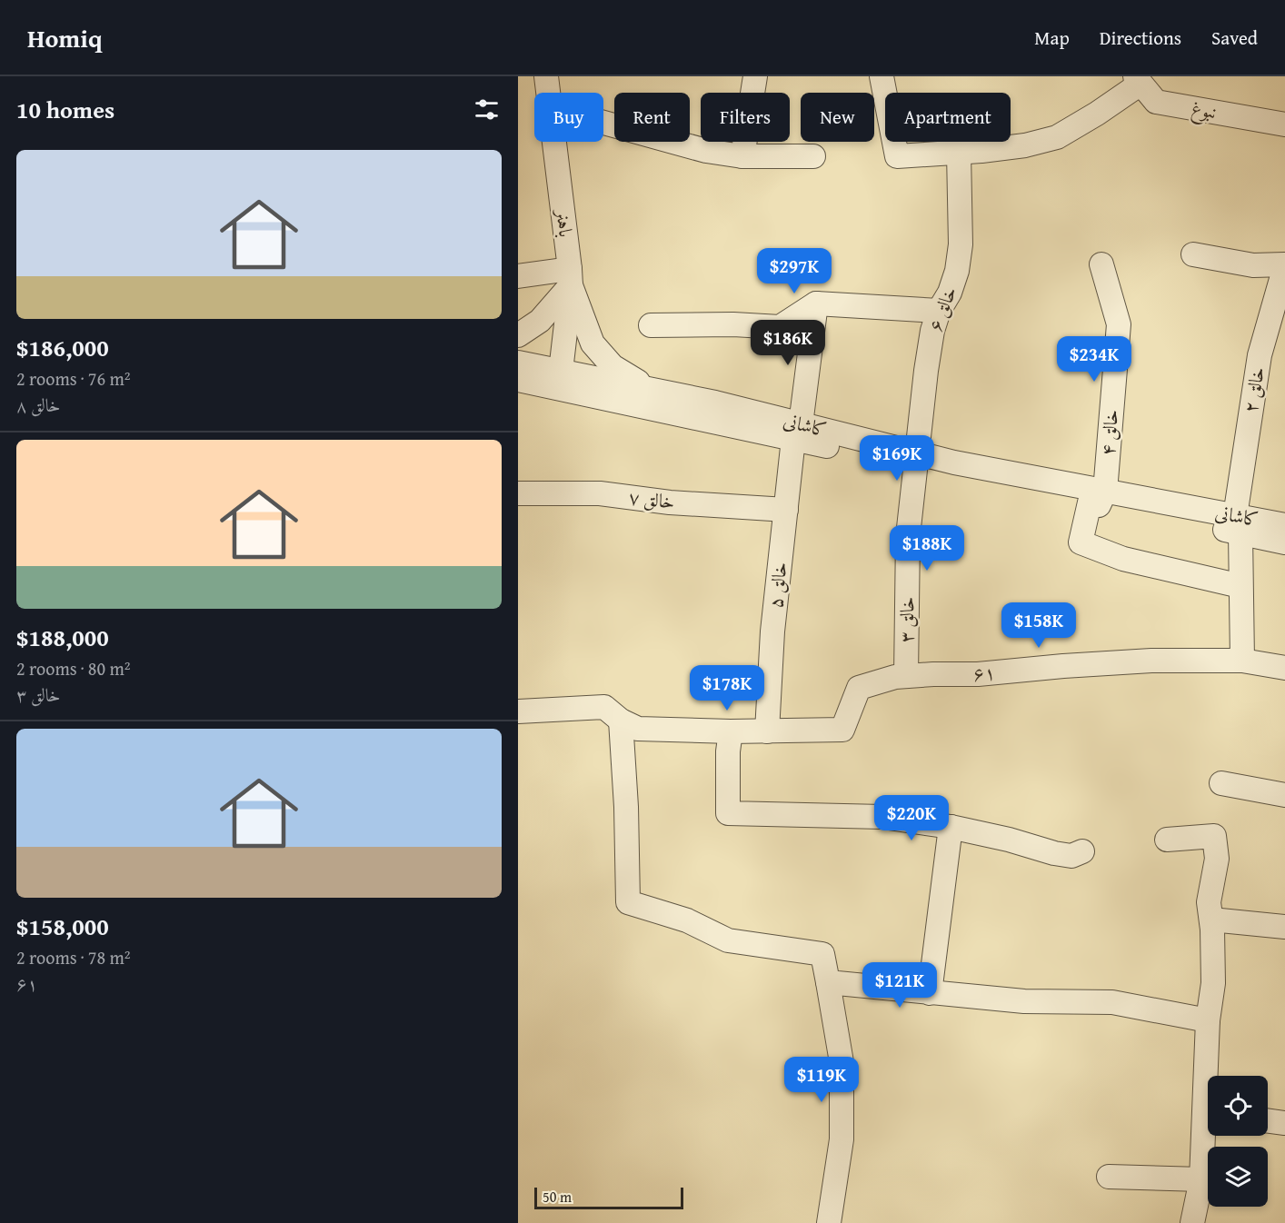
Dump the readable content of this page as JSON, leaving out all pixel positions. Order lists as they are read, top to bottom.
{
  "streets": {
    "street": [
      "نبوغ",
      "باهنر",
      "خالق ۶",
      "خالق ۲",
      "کاشانی",
      "خالق ۴",
      "خالق ۷",
      "خالق ۵",
      "خالق ۳",
      "۶۱"
    ]
  },
  "crossings": [
    ["باهنر", "کاشانی"],
    ["خالق ۶", "کاشانی"],
    ["خالق ۶", "خالق ۳"],
    ["خالق ۲", "کاشانی"],
    ["خالق ۲", "خالق ۴"],
    ["خالق ۲", "۶۱"],
    ["کاشانی", "خالق ۴"],
    ["کاشانی", "خالق ۵"],
    ["کاشانی", "خالق ۳"],
    ["خالق ۷", "خالق ۵"],
    ["خالق ۵", "۶۱"],
    ["خالق ۳", "۶۱"]
  ],
  "scale_bar": "50 m",
  "page": {
    "header": "Homiq",
    "nav": ["Map", "Directions", "Saved"],
    "heading": "10 homes",
    "chip": [
      "Buy",
      "Rent",
      "Filters",
      "New",
      "Apartment"
    ],
    "list": [
      {
        "name": "$186,000",
        "note": "2 rooms · 76 m² · خالق ۸"
      },
      {
        "name": "$188,000",
        "note": "2 rooms · 80 m² · خالق ۳"
      },
      {
        "name": "$158,000",
        "note": "2 rooms · 78 m² · ۶۱"
      }
    ],
    "price": [
      "$297K",
      "$186K",
      "$234K",
      "$169K",
      "$188K",
      "$158K",
      "$178K",
      "$220K",
      "$121K",
      "$119K"
    ],
    "scale": "50 m"
  }
}
